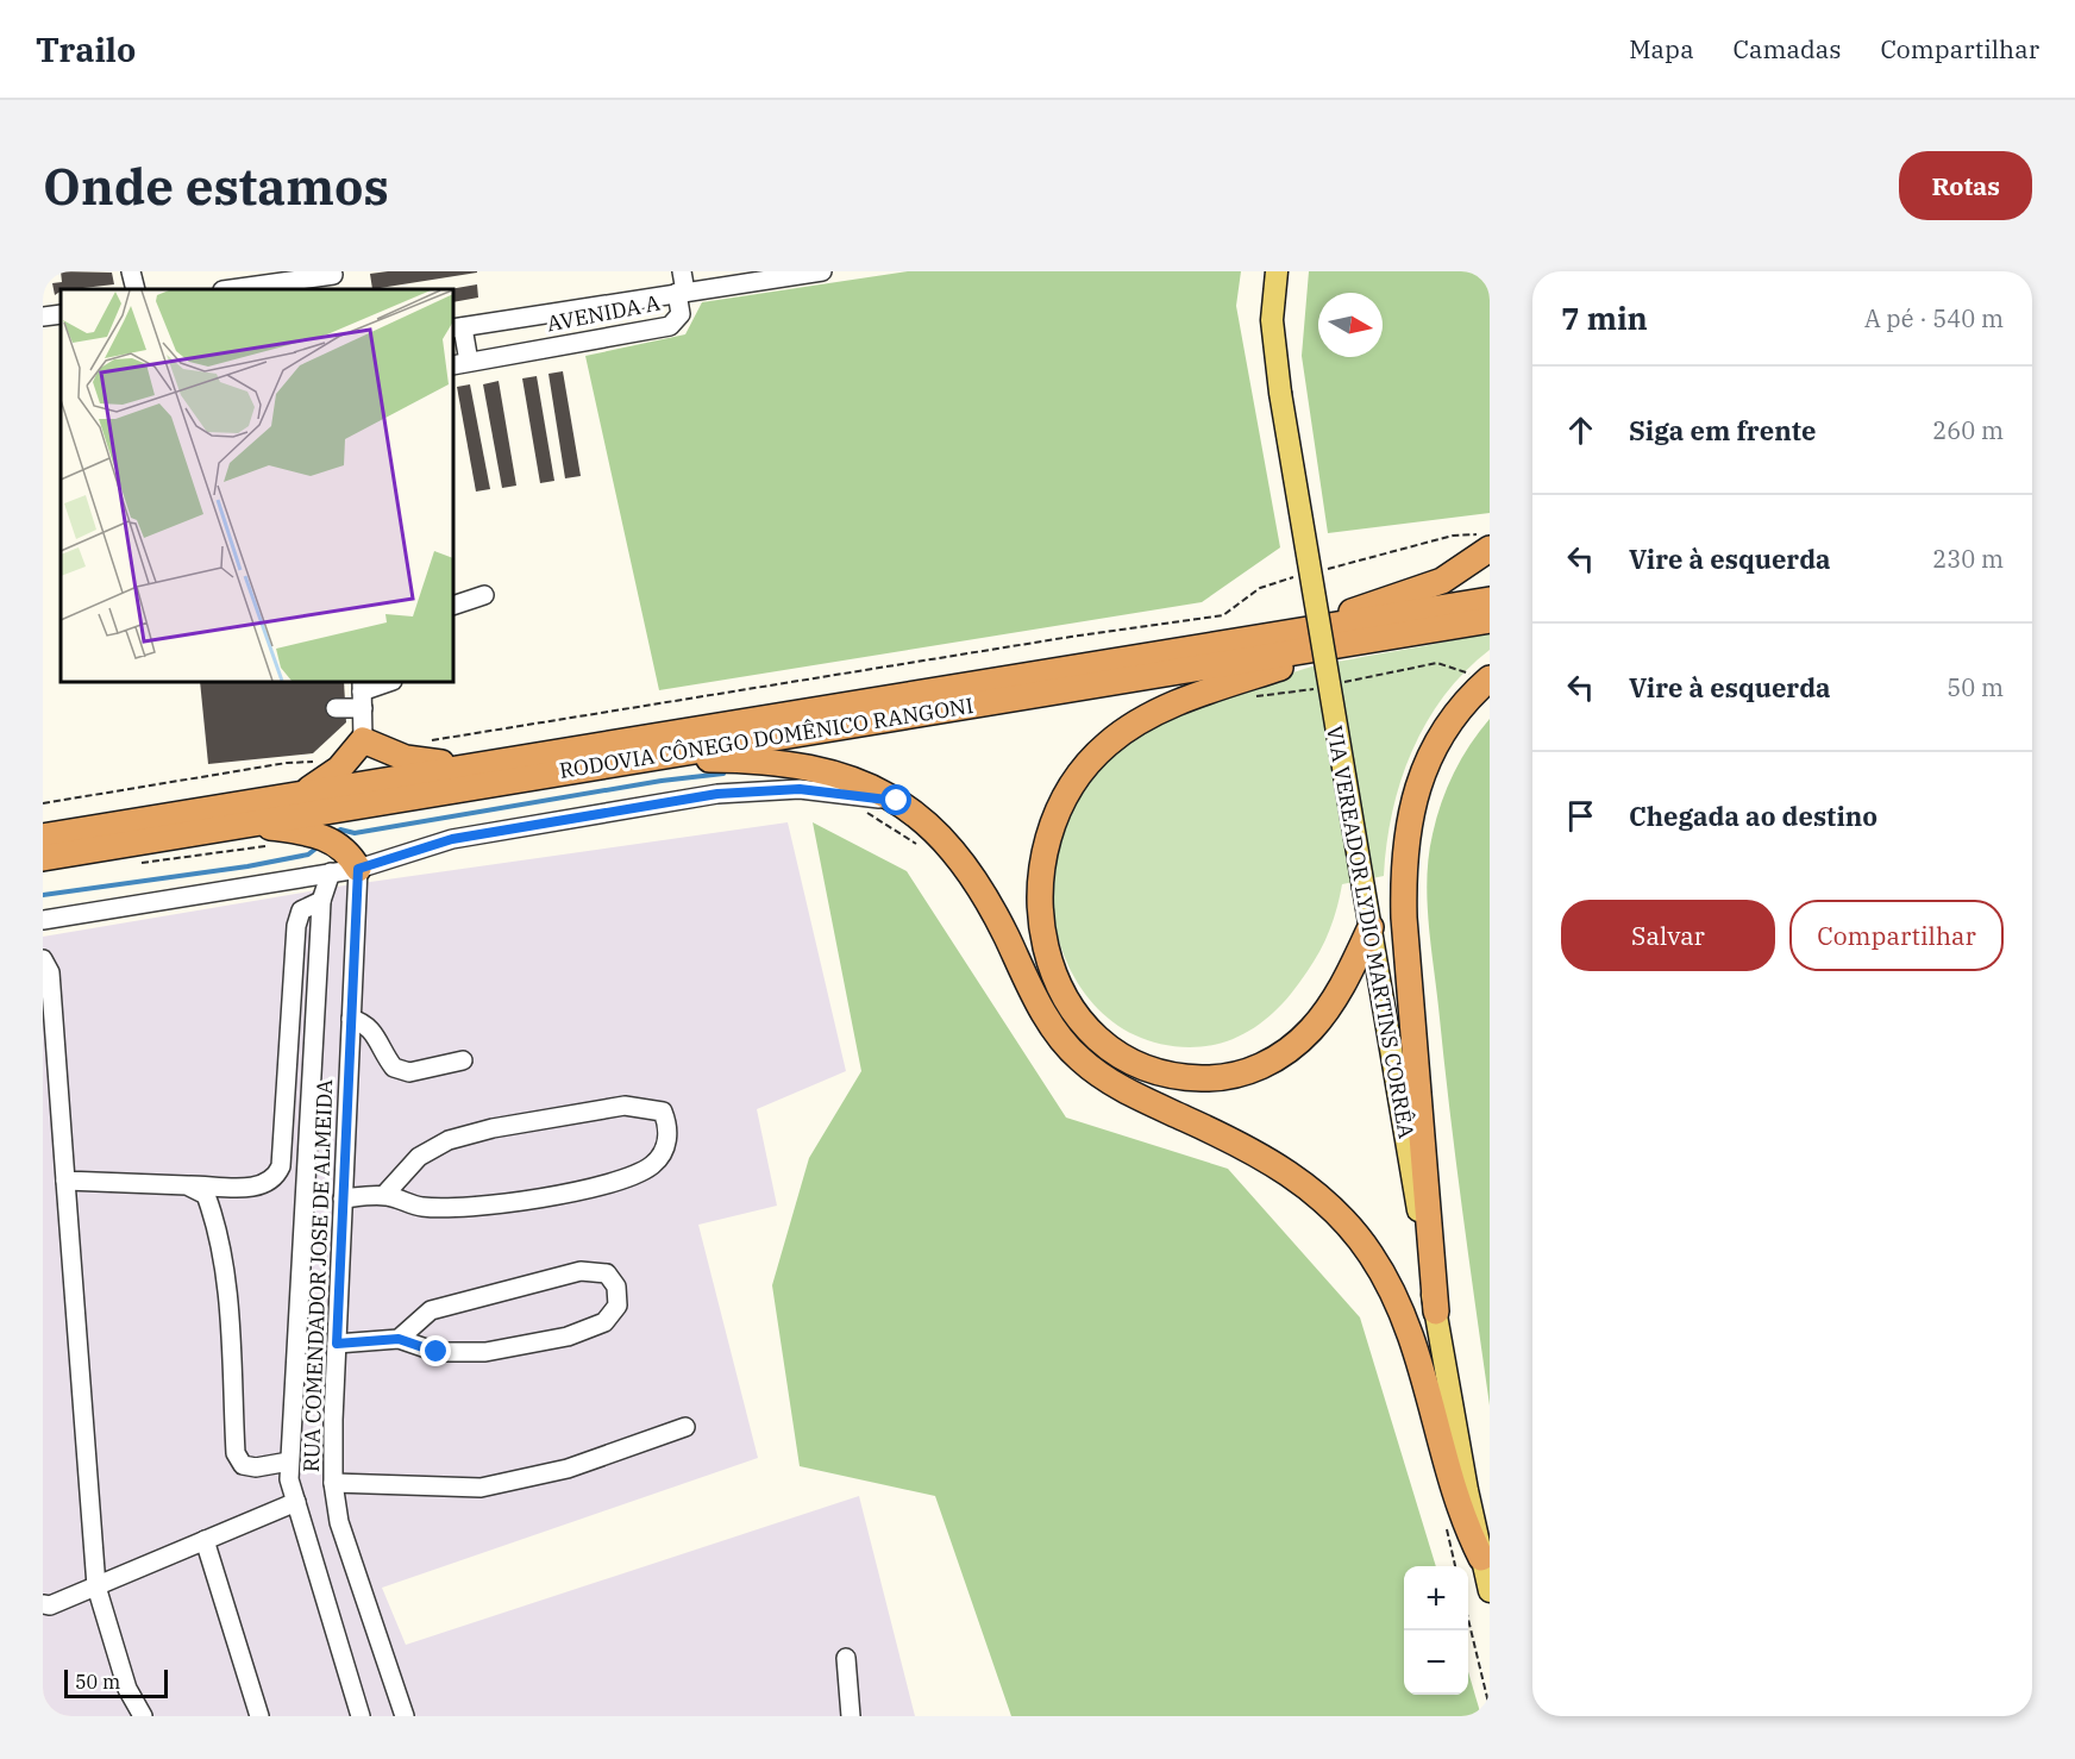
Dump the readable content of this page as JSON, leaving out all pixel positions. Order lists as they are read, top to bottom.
{
  "streets": {
    "highway": ["RODOVIA CÔNEGO DOMÊNICO RANGONI"],
    "main road": ["VIA VEREADOR LYDIO MARTINS CORRÊA"],
    "street": ["AVENIDA A", "RUA COMENDADOR JOSE DE ALMEIDA"]
  },
  "scale_bar": "50 m",
  "north": "right",
  "page": {
    "header": "Trailo",
    "nav": ["Mapa", "Camadas", "Compartilhar"],
    "buttons": [
      "Rotas",
      ["Salvar", "Compartilhar"]
    ],
    "title": "Onde estamos",
    "heading": ["7 min", "A pé · 540 m"],
    "list": [
      ["Siga em frente", "260 m"],
      ["Vire à esquerda", "230 m"],
      ["Vire à esquerda", "50 m"],
      "Chegada ao destino"
    ],
    "map_buttons": ["+", "−"],
    "scale": "50 m"
  }
}
